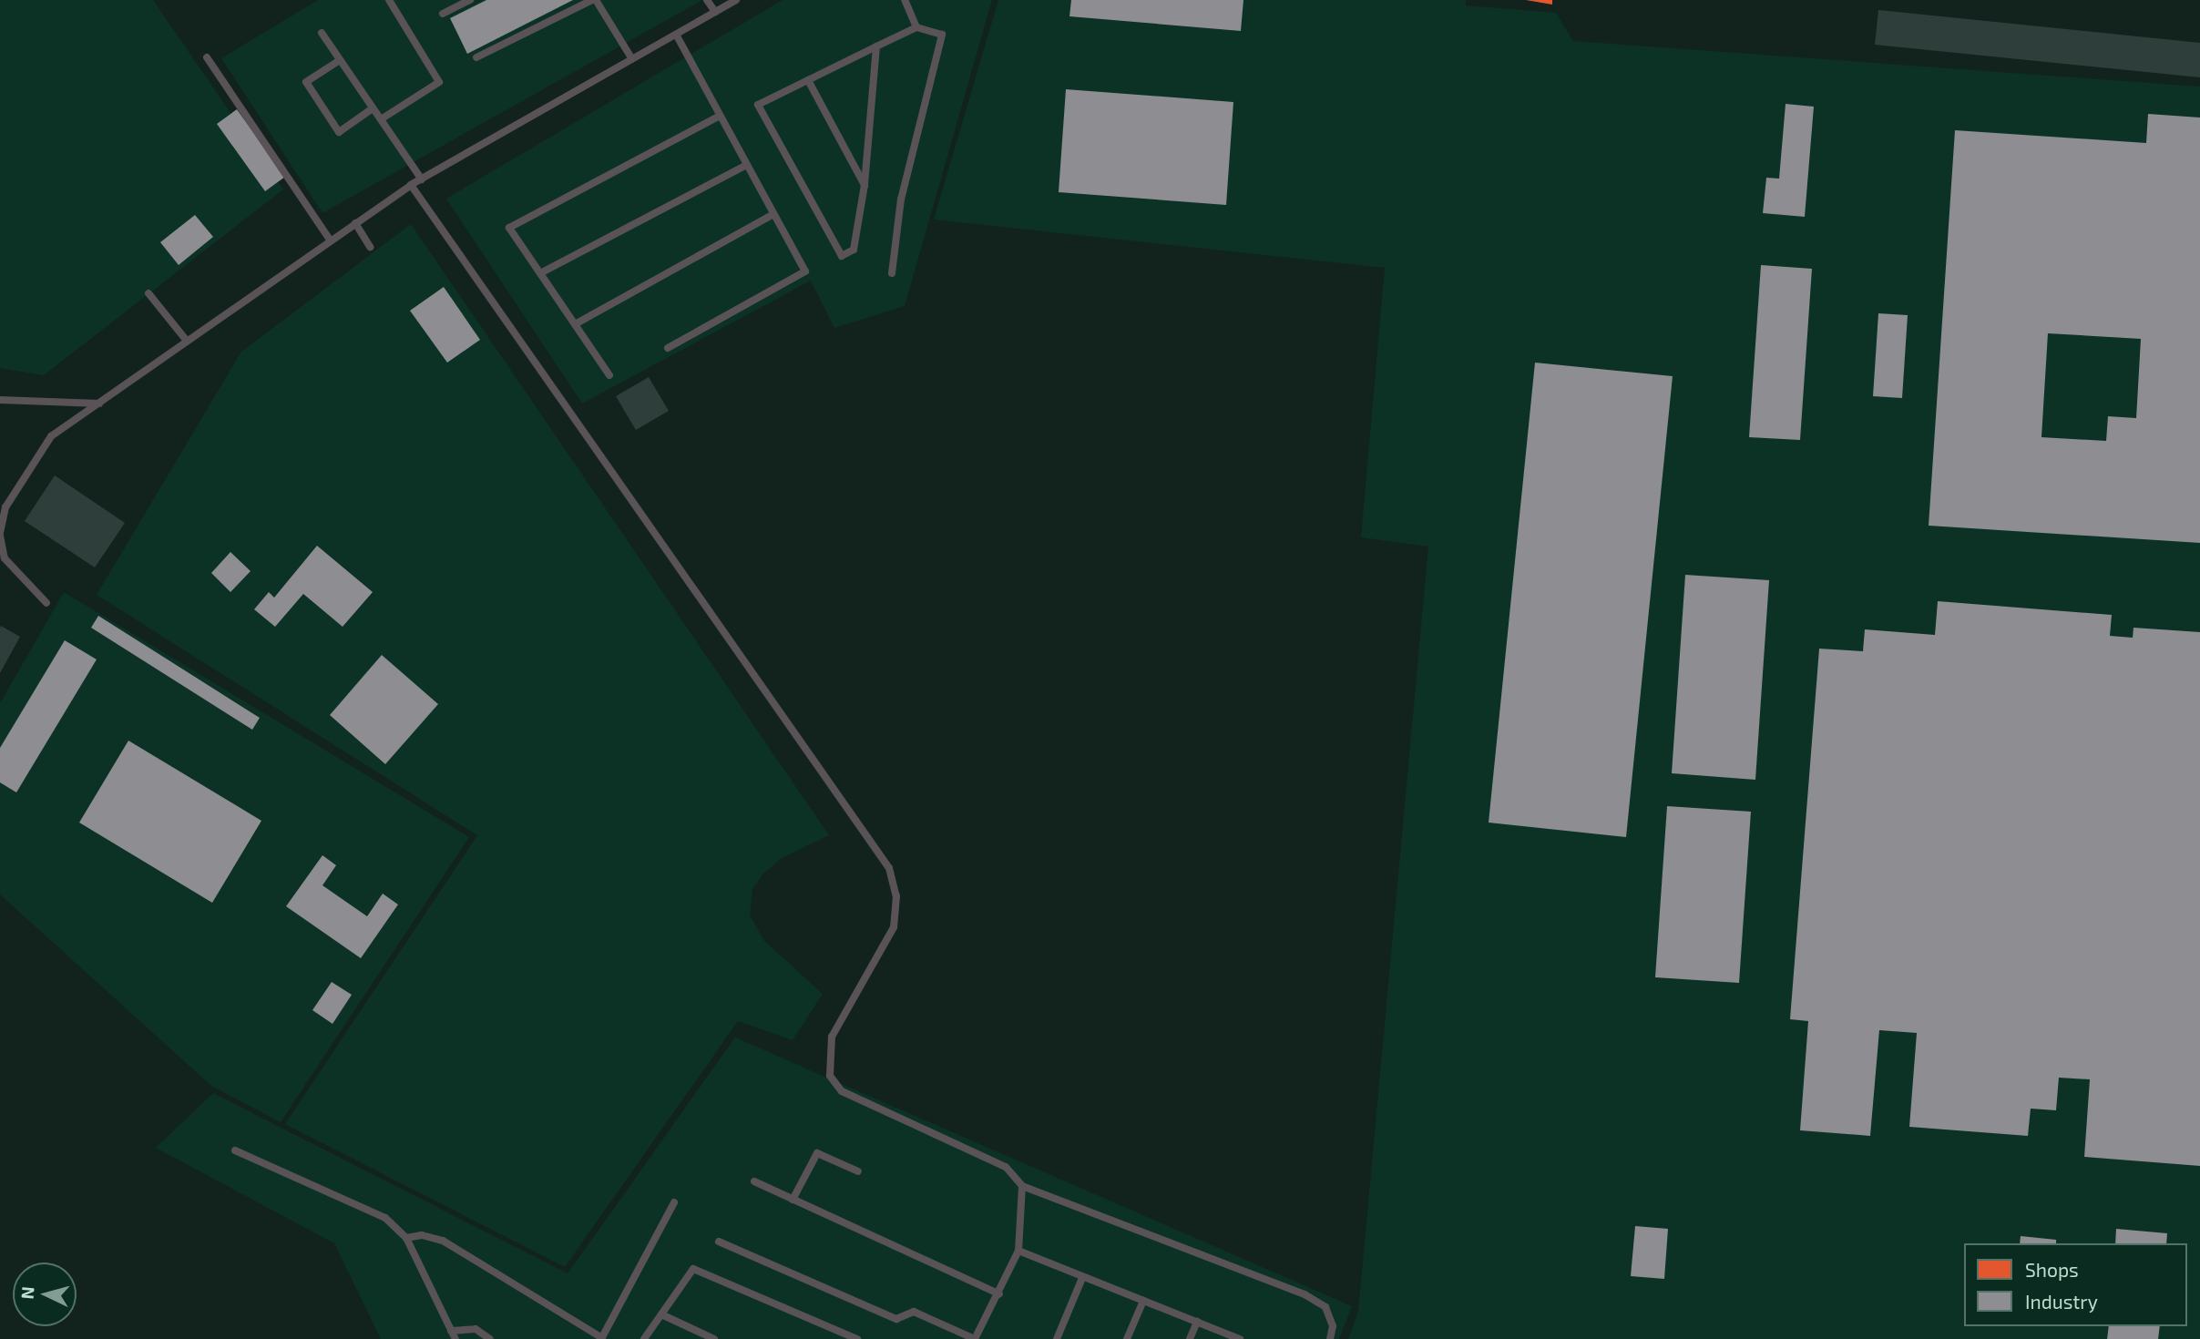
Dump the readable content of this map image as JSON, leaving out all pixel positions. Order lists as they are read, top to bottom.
{
  "legend": ["Shops", "Industry"],
  "north": "left"
}
